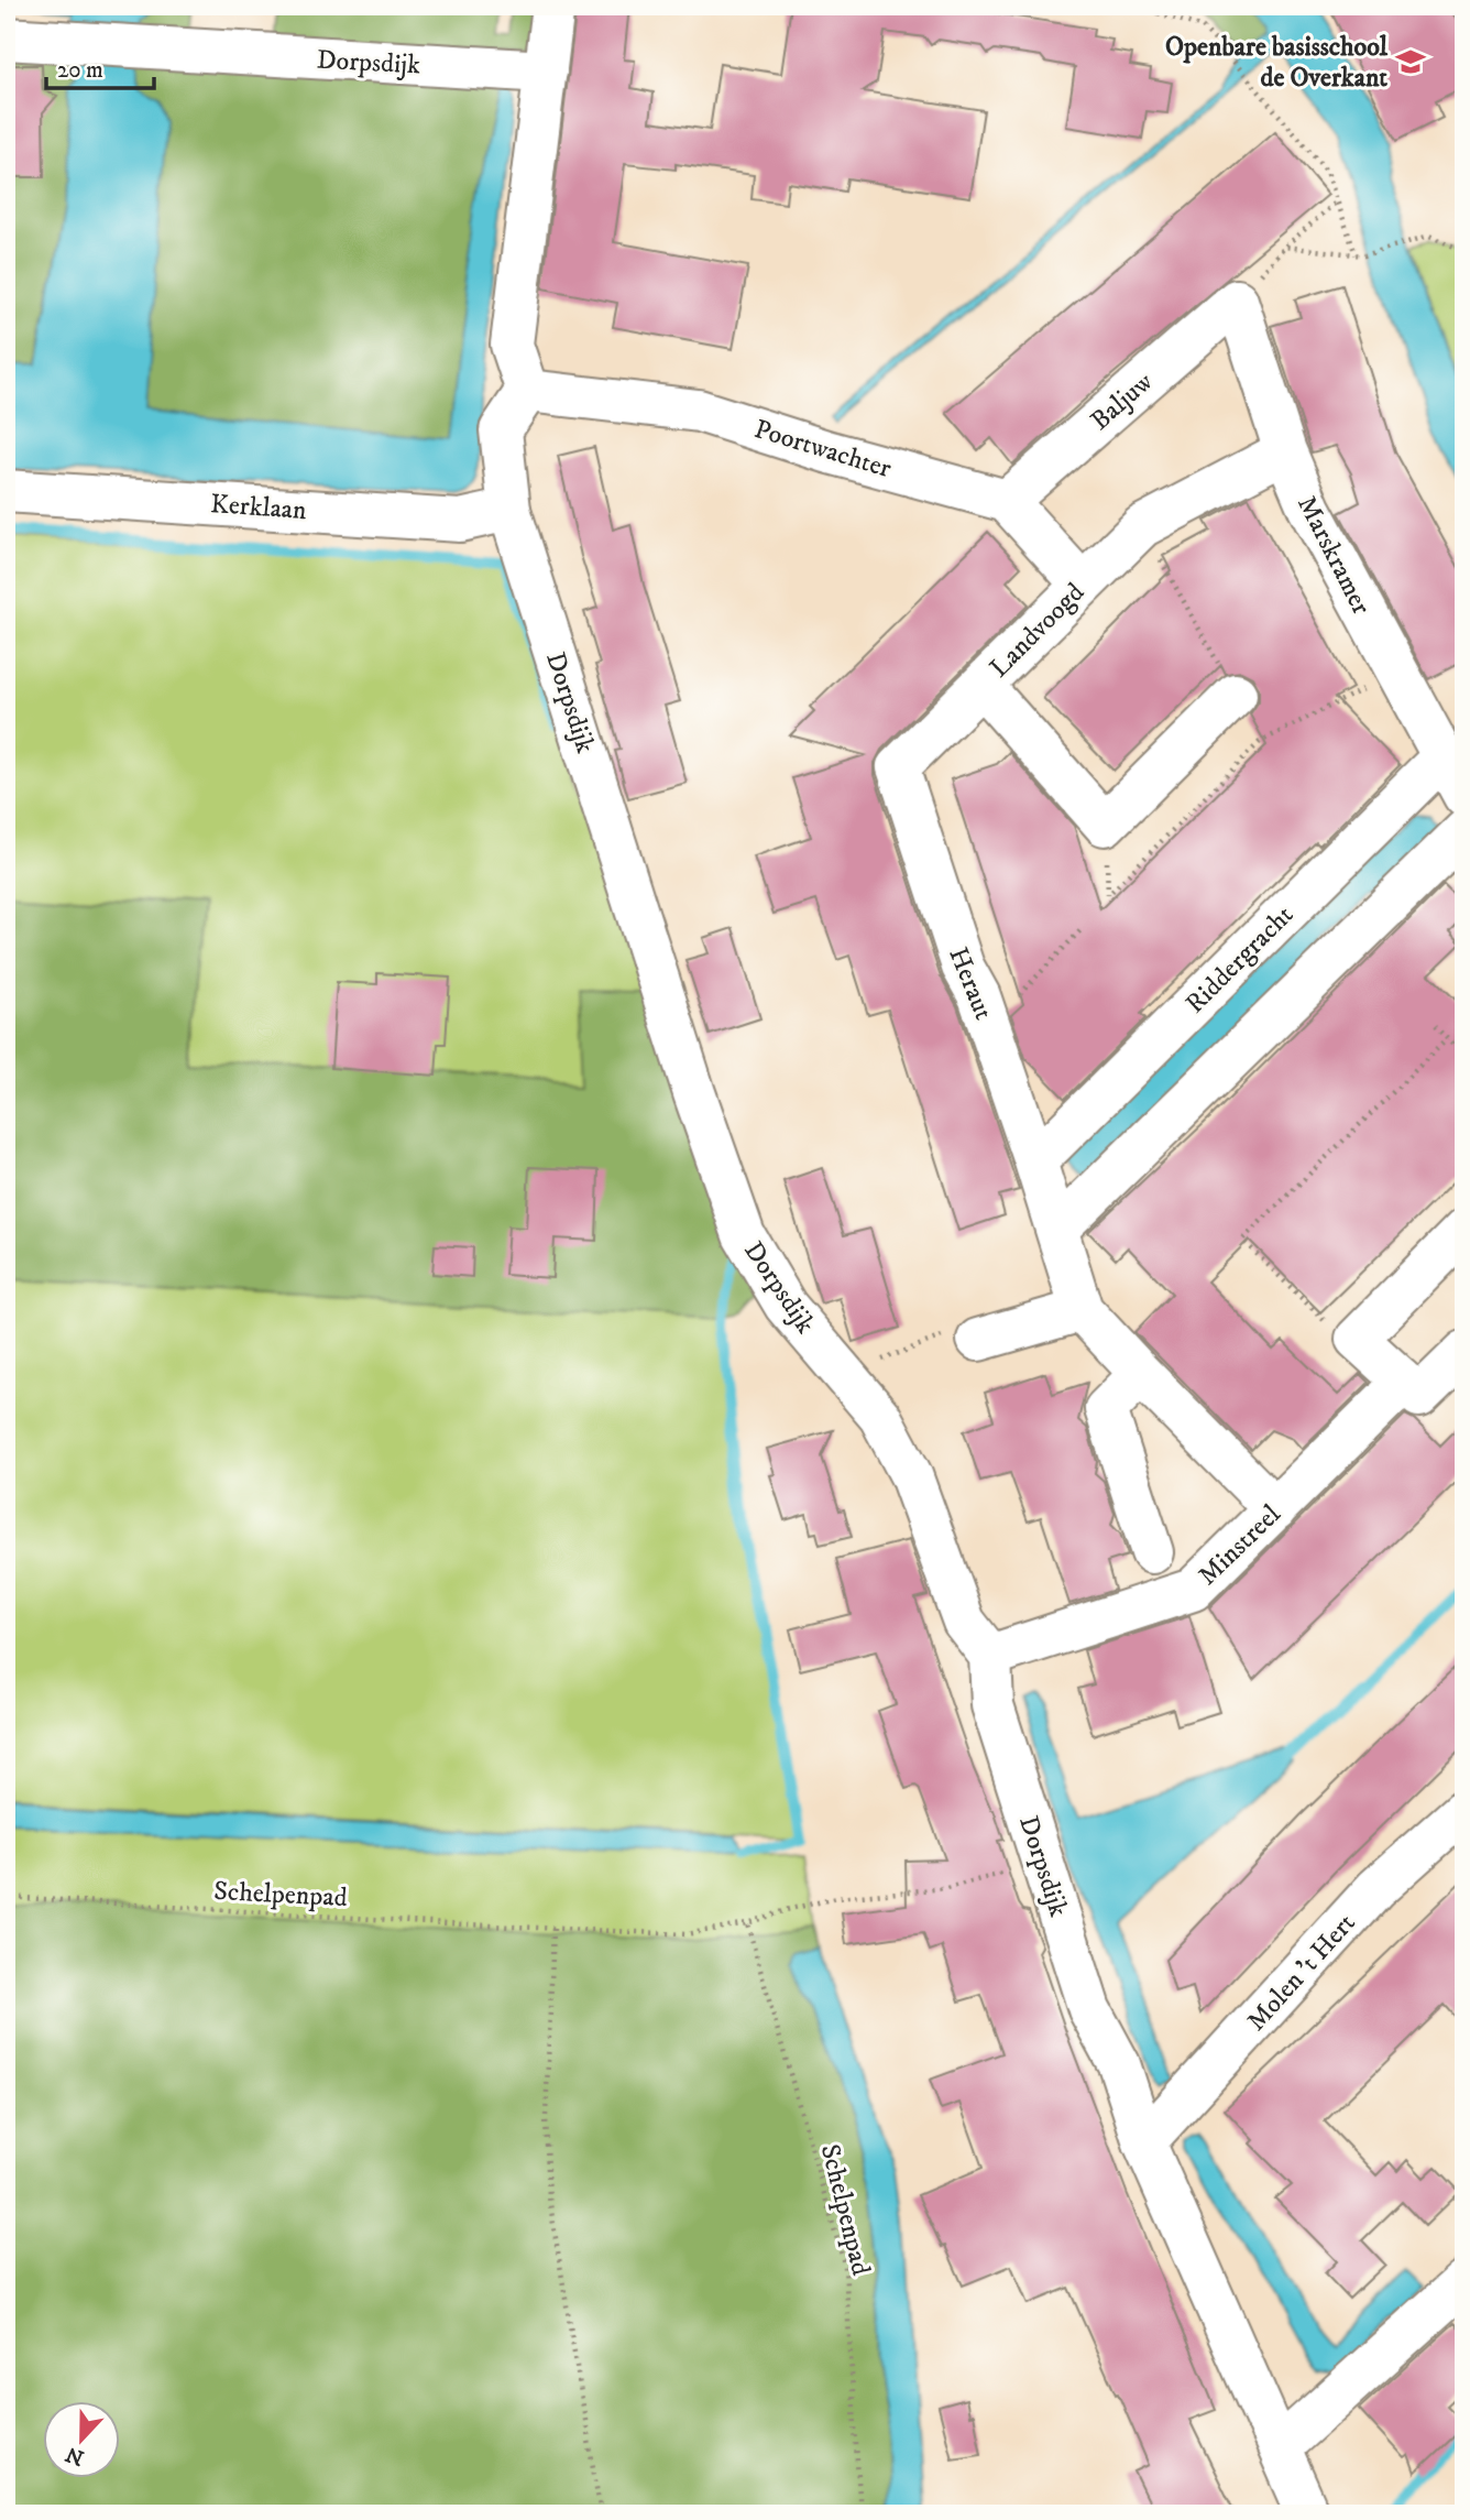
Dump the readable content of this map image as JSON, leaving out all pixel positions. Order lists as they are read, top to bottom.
{
  "streets": {
    "street": [
      "Dorpsdijk",
      "Baljuw",
      "Poortwachter",
      "Kerklaan",
      "Marskramer",
      "Landvoogd",
      "Riddergracht",
      "Heraut",
      "Minstreel",
      "Molen 't Hert"
    ],
    "path": ["Schelpenpad"]
  },
  "crossings": [
    ["Dorpsdijk", "Poortwachter"],
    ["Dorpsdijk", "Kerklaan"],
    ["Dorpsdijk", "Minstreel"],
    ["Dorpsdijk", "Schelpenpad"],
    ["Dorpsdijk", "Molen 't Hert"],
    ["Baljuw", "Poortwachter"],
    ["Baljuw", "Marskramer"],
    ["Marskramer", "Landvoogd"],
    ["Marskramer", "Riddergracht"],
    ["Landvoogd", "Heraut"],
    ["Riddergracht", "Heraut"],
    ["Heraut", "Minstreel"]
  ],
  "places": {
    "school or university": ["Openbare basisschool de Overkant"]
  },
  "scale_bar": "20 m",
  "north": "bottom"
}
